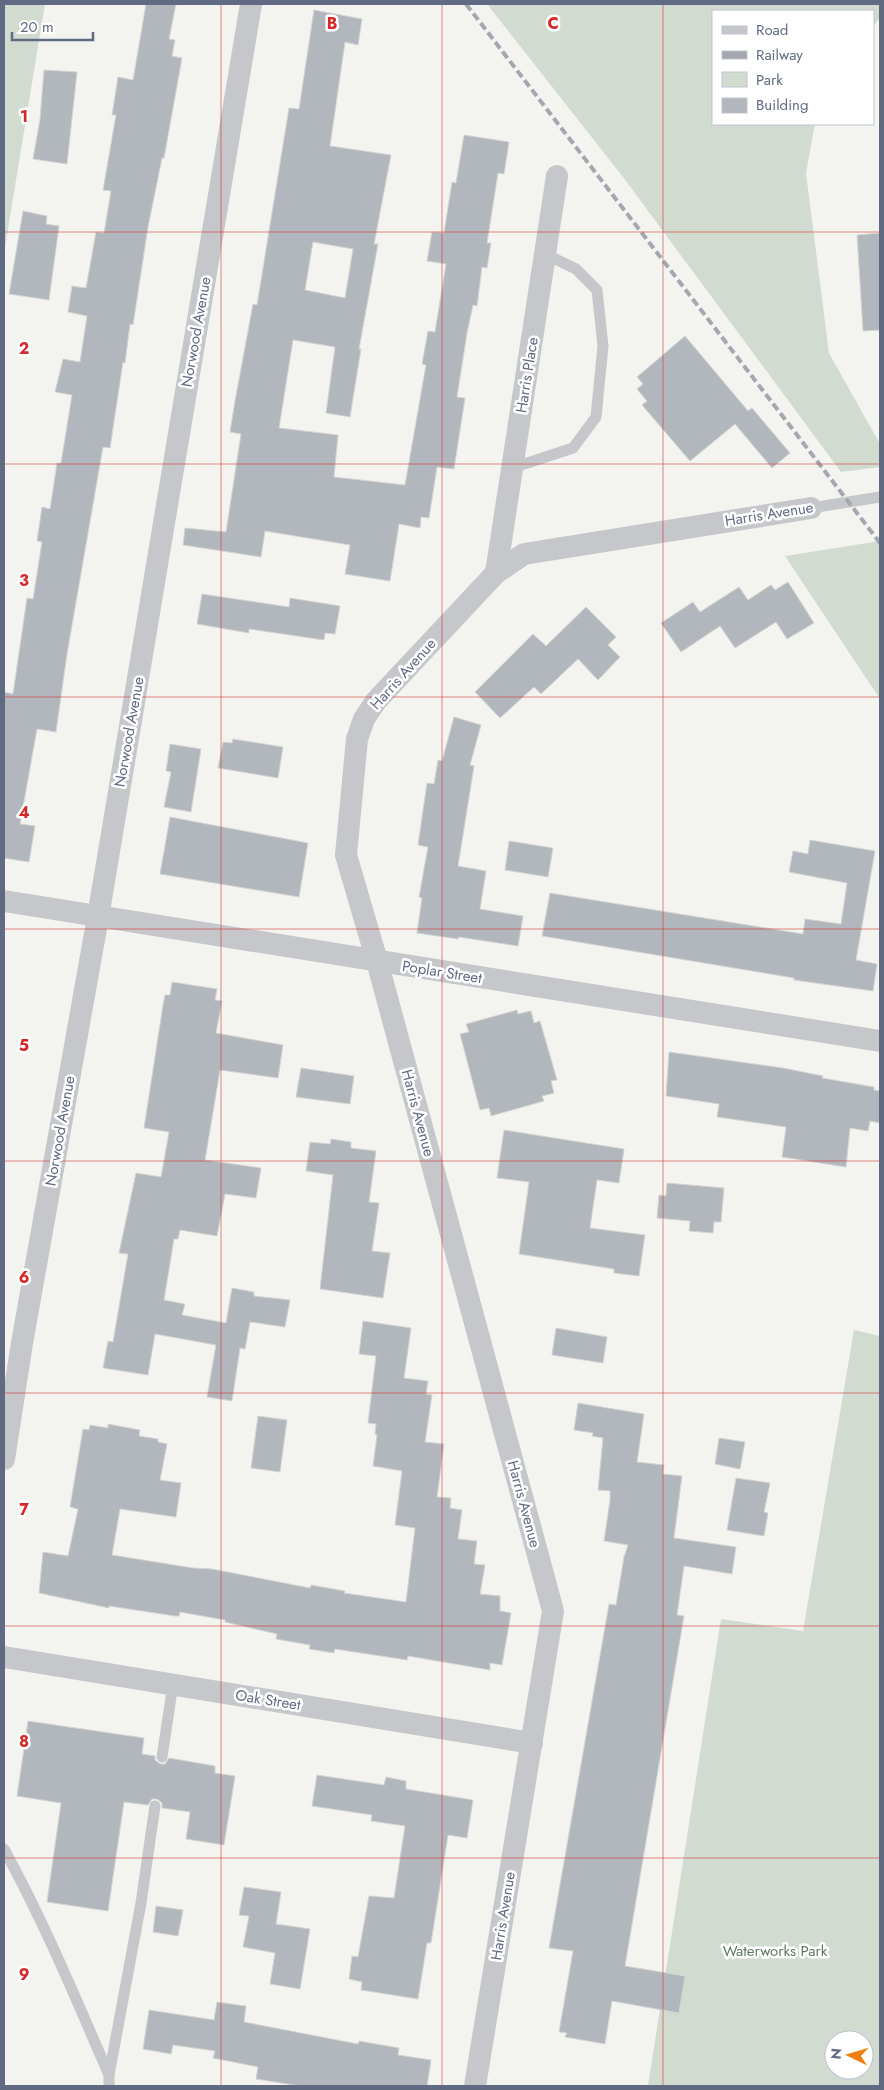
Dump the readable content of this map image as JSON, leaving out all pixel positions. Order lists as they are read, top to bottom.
{
  "streets": {
    "street": [
      "Norwood Avenue",
      "Harris Place",
      "Harris Avenue",
      "Poplar Street",
      "Oak Street"
    ]
  },
  "crossings": [
    ["Norwood Avenue", "Poplar Street"],
    ["Harris Place", "Harris Avenue"],
    ["Harris Avenue", "Poplar Street"],
    ["Harris Avenue", "Oak Street"]
  ],
  "parks": ["Waterworks Park"],
  "legend": [
    "Road",
    "Railway",
    "Park",
    "Building"
  ],
  "scale_bar": "20 m",
  "north": "left",
  "grid": {
    "columns": ["B", "C"],
    "rows": [
      "1",
      "2",
      "3",
      "4",
      "5",
      "6",
      "7",
      "8",
      "9"
    ]
  }
}
